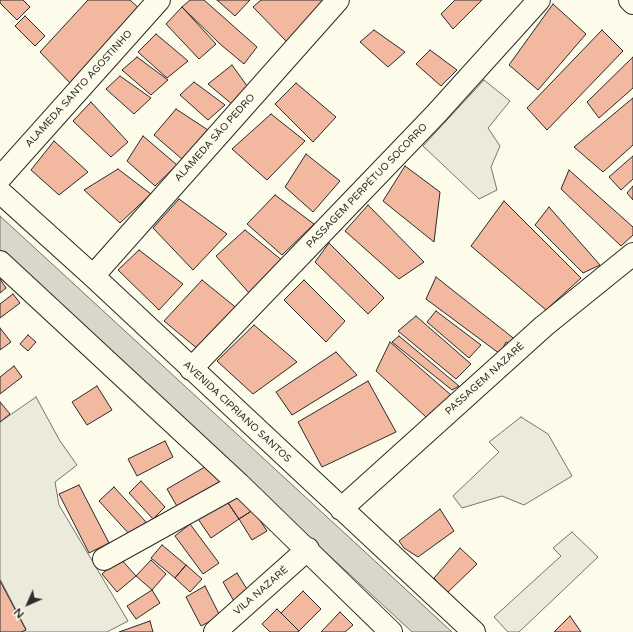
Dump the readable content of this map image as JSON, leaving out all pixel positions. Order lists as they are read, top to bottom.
{
  "streets": {
    "street": [
      "ALAMEDA SANTO AGOSTINHO",
      "ALAMEDA SÃO PEDRO",
      "PASSAGEM PERPÉTUO SOCORRO",
      "PASSAGEM NAZARÉ",
      "AVENIDA CIPRIANO SANTOS",
      "VILA NAZARÉ"
    ]
  },
  "crossings": [
    ["ALAMEDA SÃO PEDRO", "AVENIDA CIPRIANO SANTOS"],
    ["PASSAGEM PERPÉTUO SOCORRO", "AVENIDA CIPRIANO SANTOS"],
    ["PASSAGEM NAZARÉ", "AVENIDA CIPRIANO SANTOS"]
  ],
  "north": "bottom left"
}
